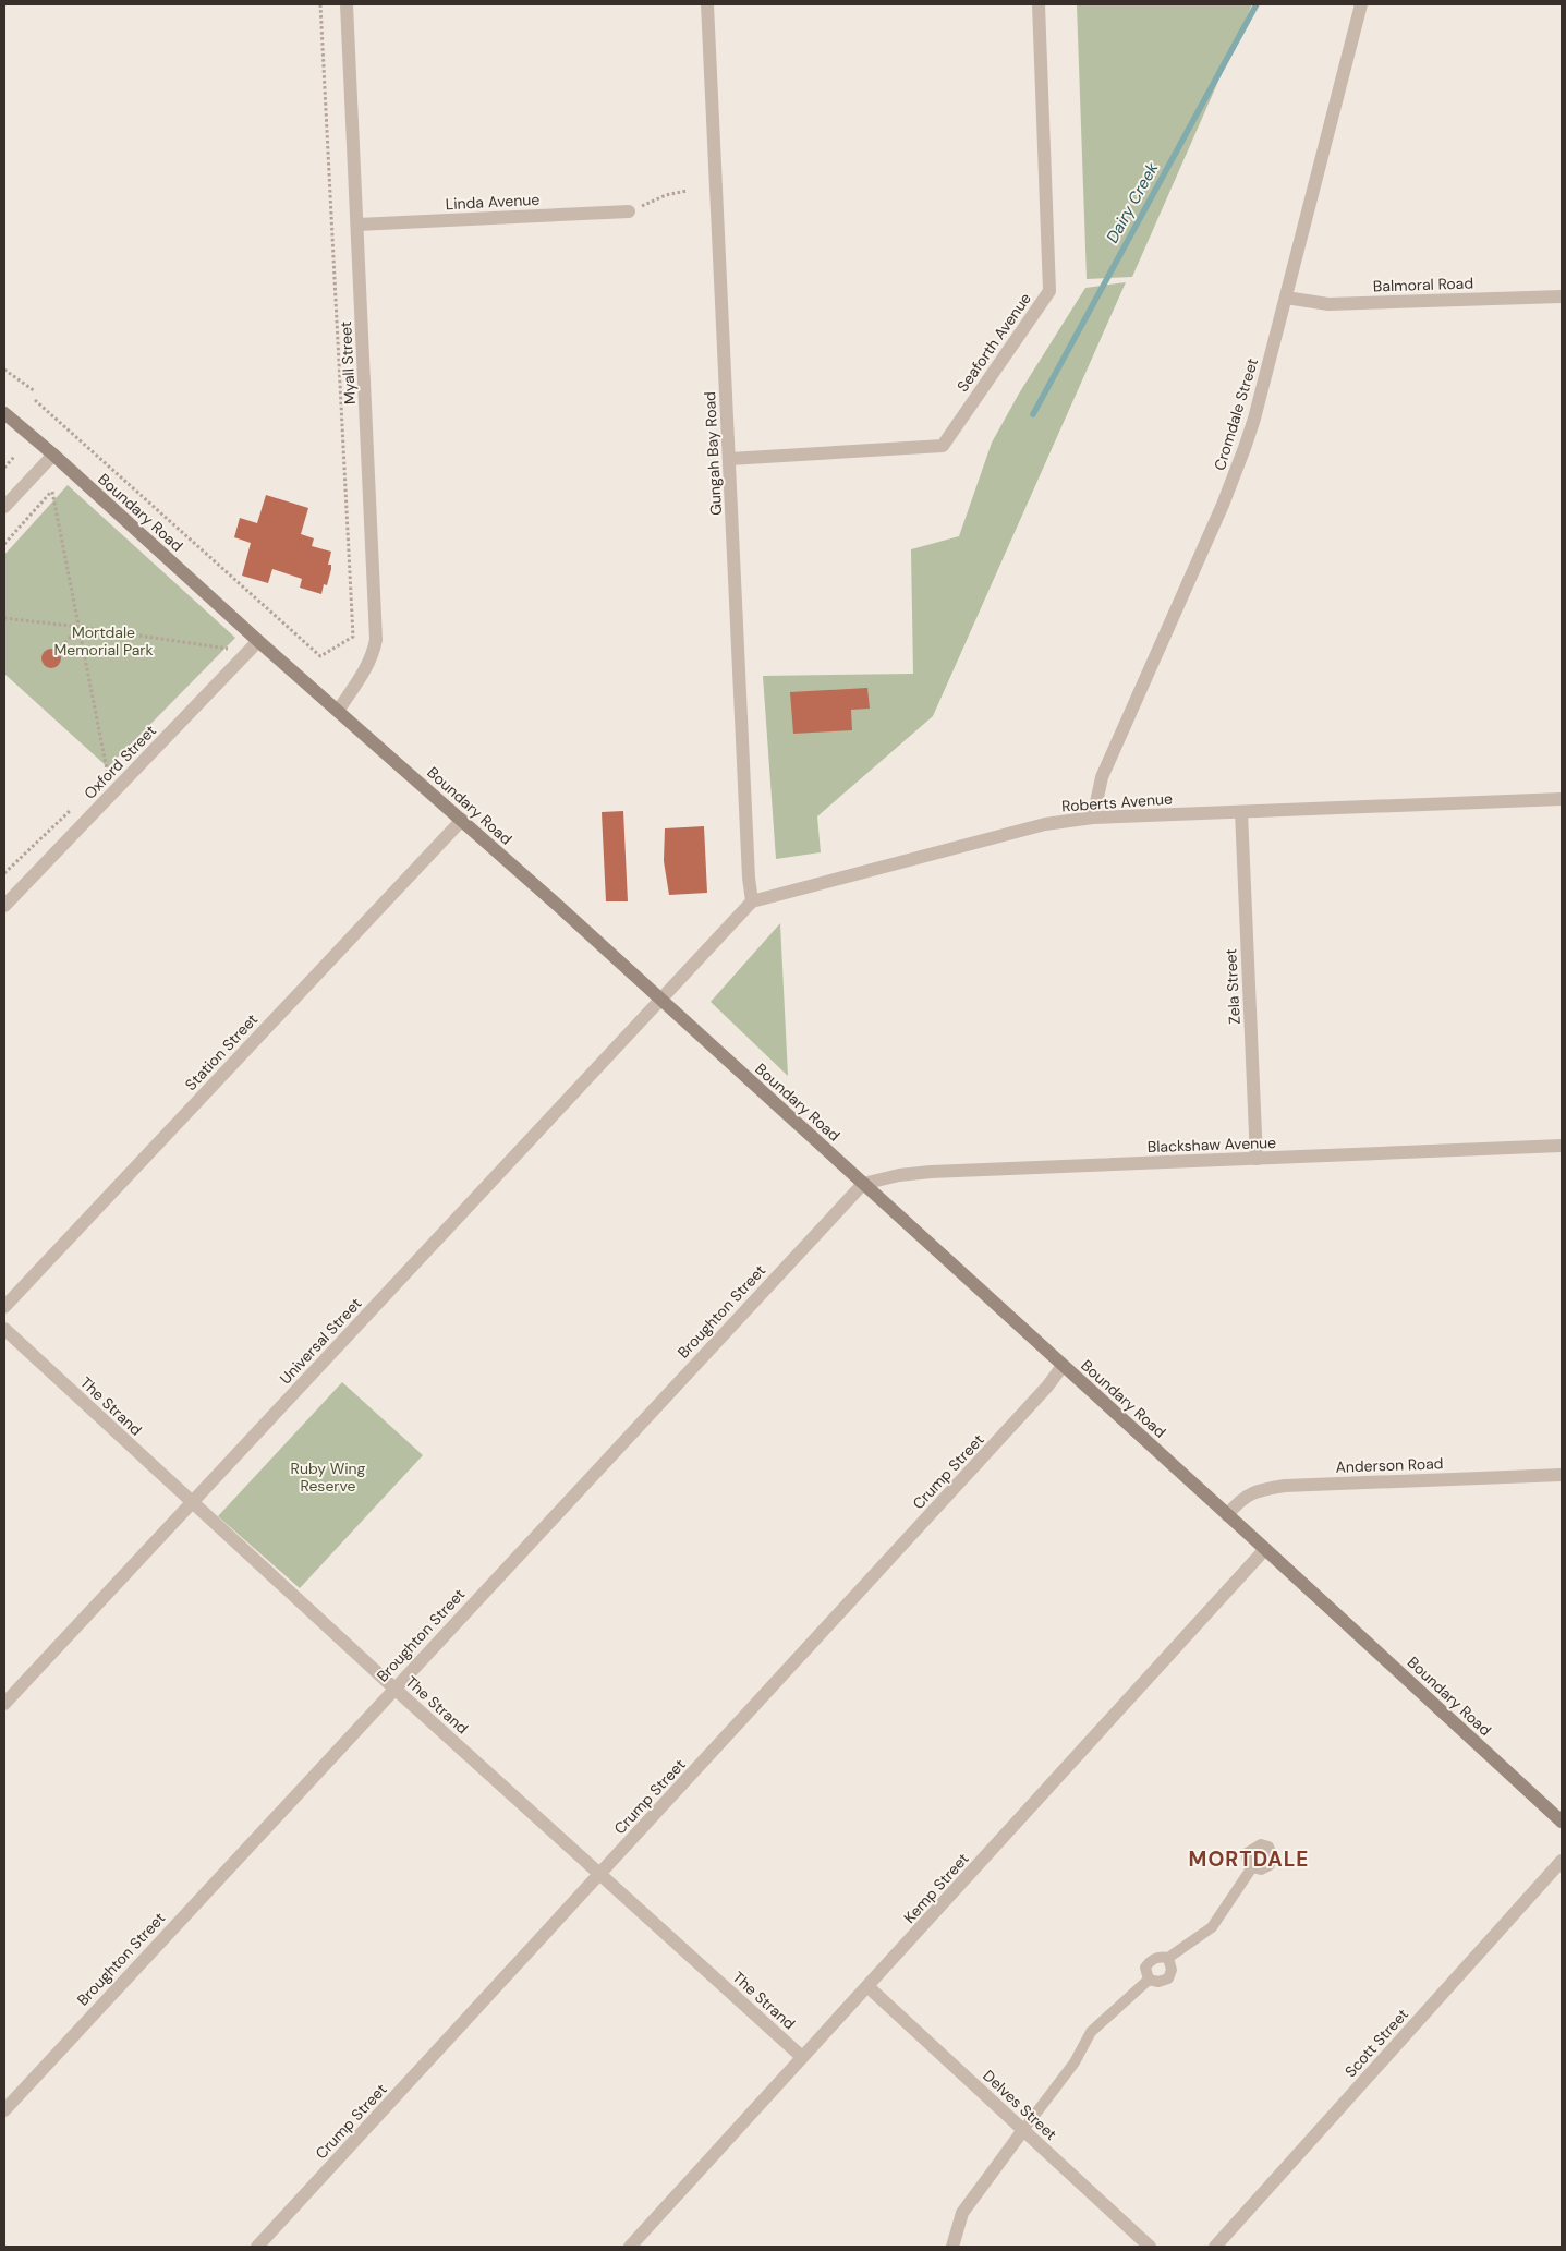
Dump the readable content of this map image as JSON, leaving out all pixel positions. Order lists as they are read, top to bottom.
{
  "streets": {
    "main road": ["Boundary Road"],
    "street": [
      "Linda Avenue",
      "Balmoral Road",
      "Seaforth Avenue",
      "Myall Street",
      "Cromdale Street",
      "Gungah Bay Road",
      "Oxford Street",
      "Roberts Avenue",
      "Zela Street",
      "Station Street",
      "Blackshaw Avenue",
      "Broughton Street",
      "Universal Street",
      "The Strand",
      "Anderson Road",
      "Crump Street",
      "Kemp Street",
      "Scott Street",
      "Delves Street"
    ]
  },
  "crossings": [
    ["Linda Avenue", "Myall Street"],
    ["Balmoral Road", "Cromdale Street"],
    ["Seaforth Avenue", "Gungah Bay Road"],
    ["Myall Street", "Boundary Road"],
    ["Cromdale Street", "Roberts Avenue"],
    ["Gungah Bay Road", "Roberts Avenue"],
    ["Boundary Road", "Oxford Street"],
    ["Boundary Road", "Station Street"],
    ["Boundary Road", "Blackshaw Avenue"],
    ["Boundary Road", "Broughton Street"],
    ["Boundary Road", "Universal Street"],
    ["Boundary Road", "Anderson Road"],
    ["Boundary Road", "Crump Street"],
    ["Boundary Road", "Kemp Street"],
    ["Roberts Avenue", "Zela Street"],
    ["Zela Street", "Blackshaw Avenue"],
    ["Blackshaw Avenue", "Broughton Street"],
    ["Broughton Street", "The Strand"],
    ["Universal Street", "The Strand"],
    ["The Strand", "Crump Street"],
    ["The Strand", "Kemp Street"],
    ["Kemp Street", "Delves Street"]
  ],
  "districts": ["MORTDALE"],
  "water": ["Dairy Creek"],
  "parks": ["Mortdale Memorial Park", "Ruby Wing Reserve"]
}
